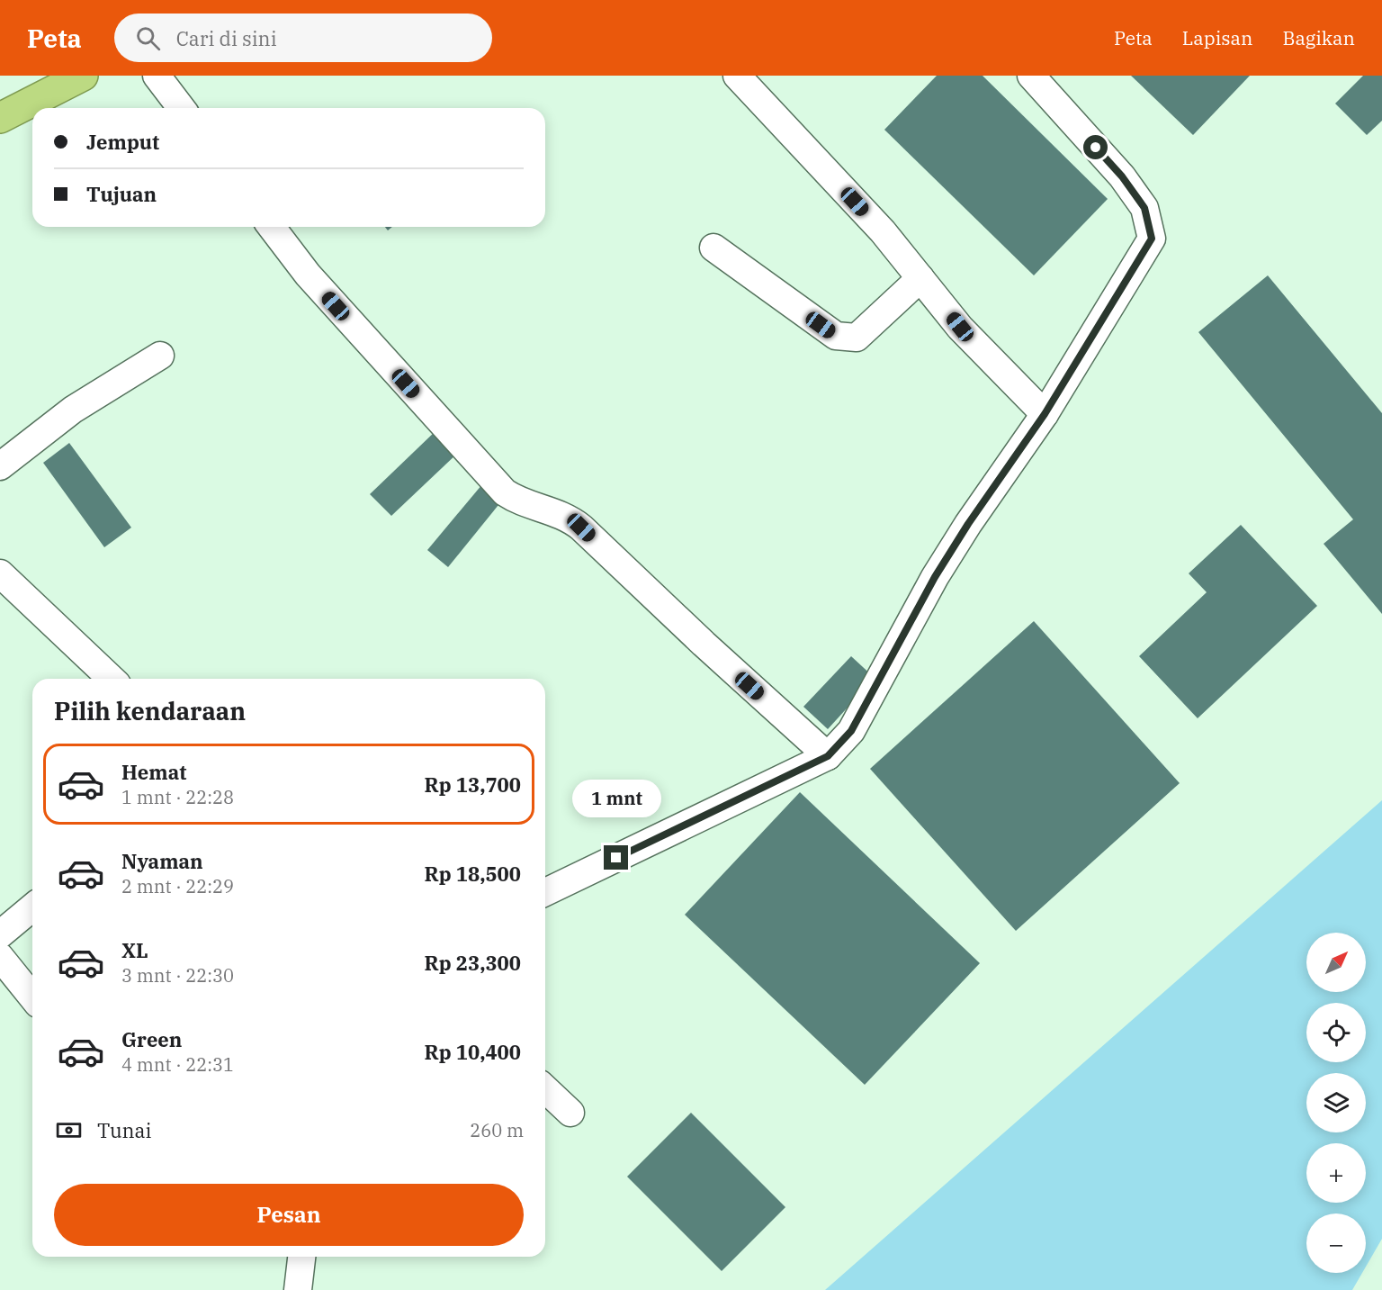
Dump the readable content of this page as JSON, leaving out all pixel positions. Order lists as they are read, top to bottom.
{
  "north": "top right",
  "page": {
    "header": "Peta",
    "search": "Cari di sini",
    "nav": ["Peta", "Lapisan", "Bagikan"],
    "banner": ["Jemput", "Tujuan"],
    "heading": "Pilih kendaraan",
    "list": [
      {
        "name": "Hemat",
        "note": "1 mnt · 22:28",
        "value": "Rp 13,700"
      },
      {
        "name": "Nyaman",
        "note": "2 mnt · 22:29",
        "value": "Rp 18,500"
      },
      {
        "name": "XL",
        "note": "3 mnt · 22:30",
        "value": "Rp 23,300"
      },
      {
        "name": "Green",
        "note": "4 mnt · 22:31",
        "value": "Rp 10,400"
      }
    ],
    "bubble": "1 mnt",
    "map_buttons": ["+", "−"],
    "pay": ["Tunai", "260 m"],
    "buttons": "Pesan"
  }
}
